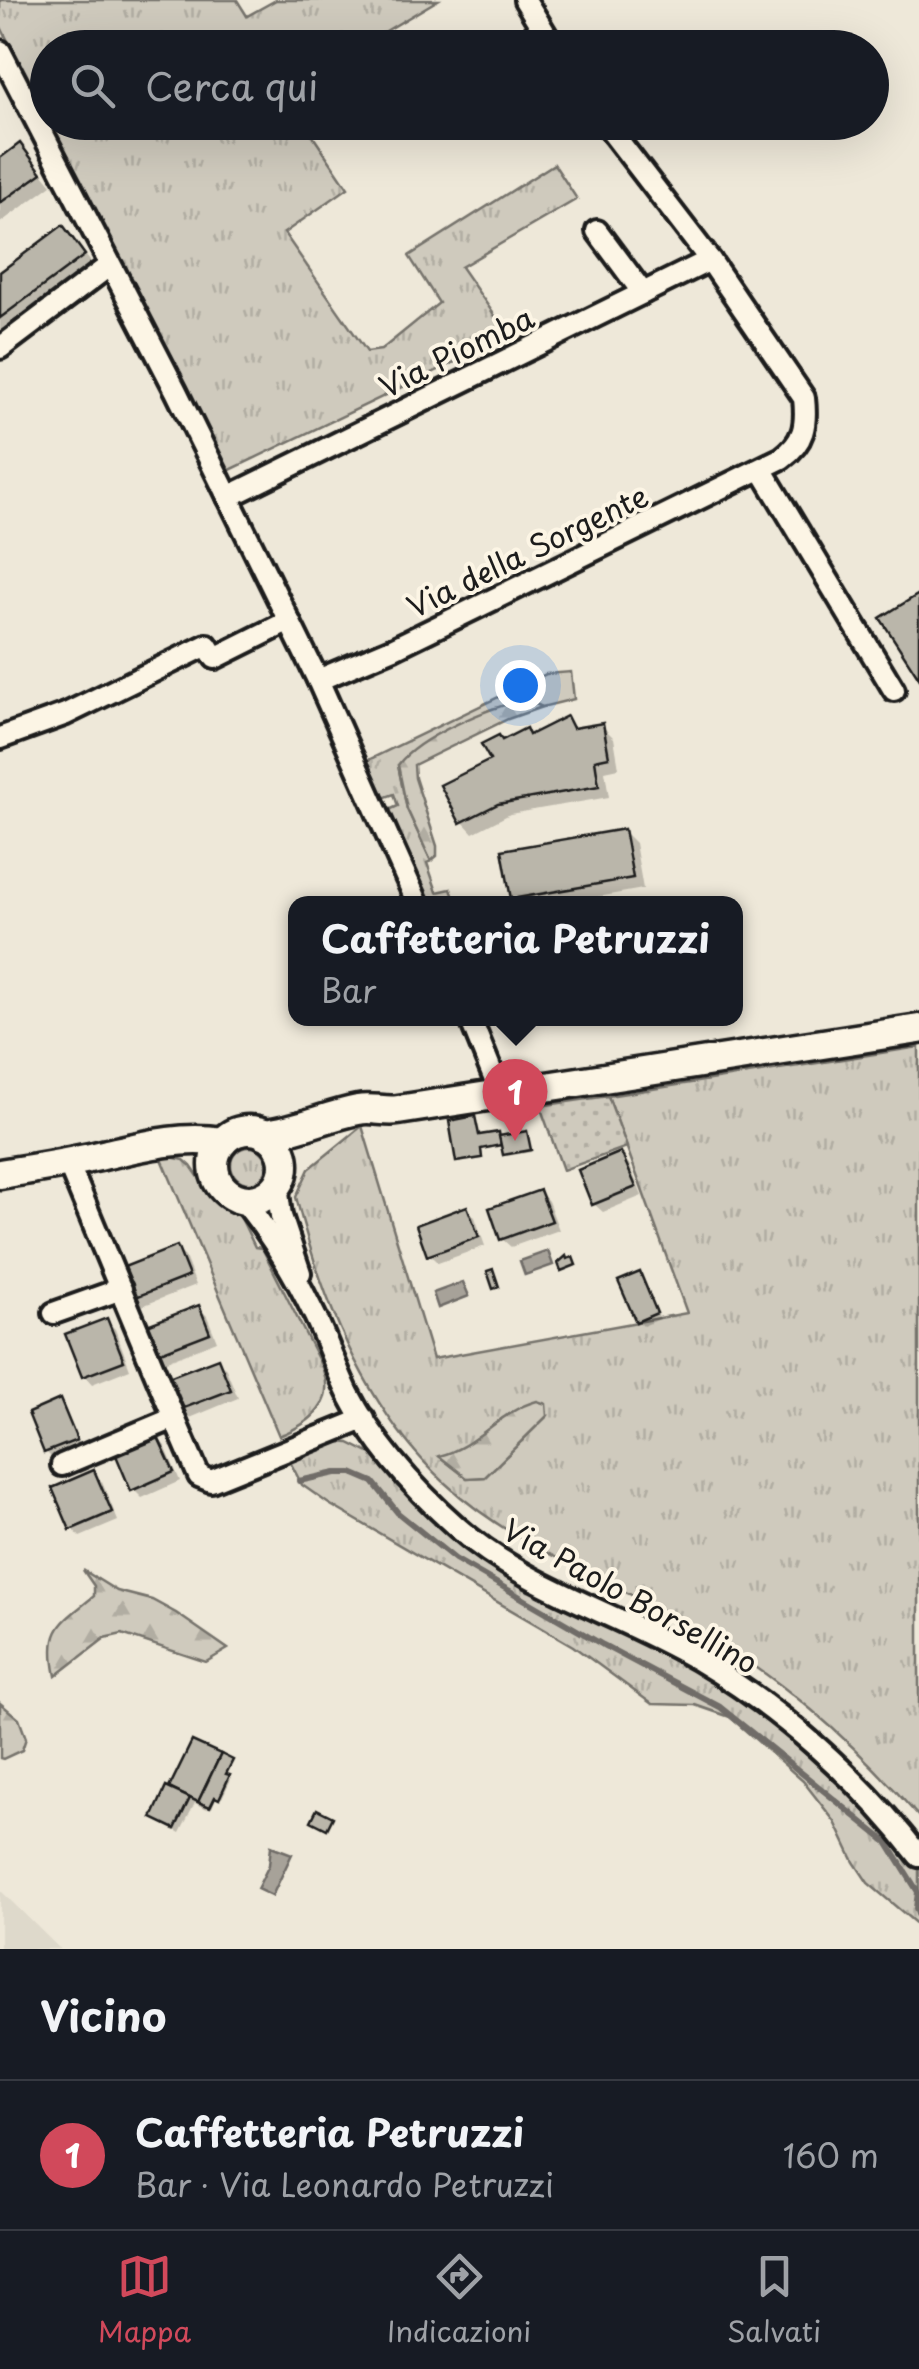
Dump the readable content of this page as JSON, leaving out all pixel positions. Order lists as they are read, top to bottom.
{
  "streets": {
    "street": ["Via Piomba", "Via della Sorgente", "Via Paolo Borsellino"]
  },
  "crossings": [
    ["Via Piomba", "Via della Sorgente"]
  ],
  "page": {
    "search": "Cerca qui",
    "popup": ["Caffetteria Petruzzi", "Bar"],
    "pins": "1",
    "heading": "Vicino",
    "list": [
      {
        "mark": "1",
        "name": "Caffetteria Petruzzi",
        "note": "Bar · Via Leonardo Petruzzi",
        "value": "160 m"
      }
    ],
    "nav": ["Mappa", "Indicazioni", "Salvati"]
  }
}
